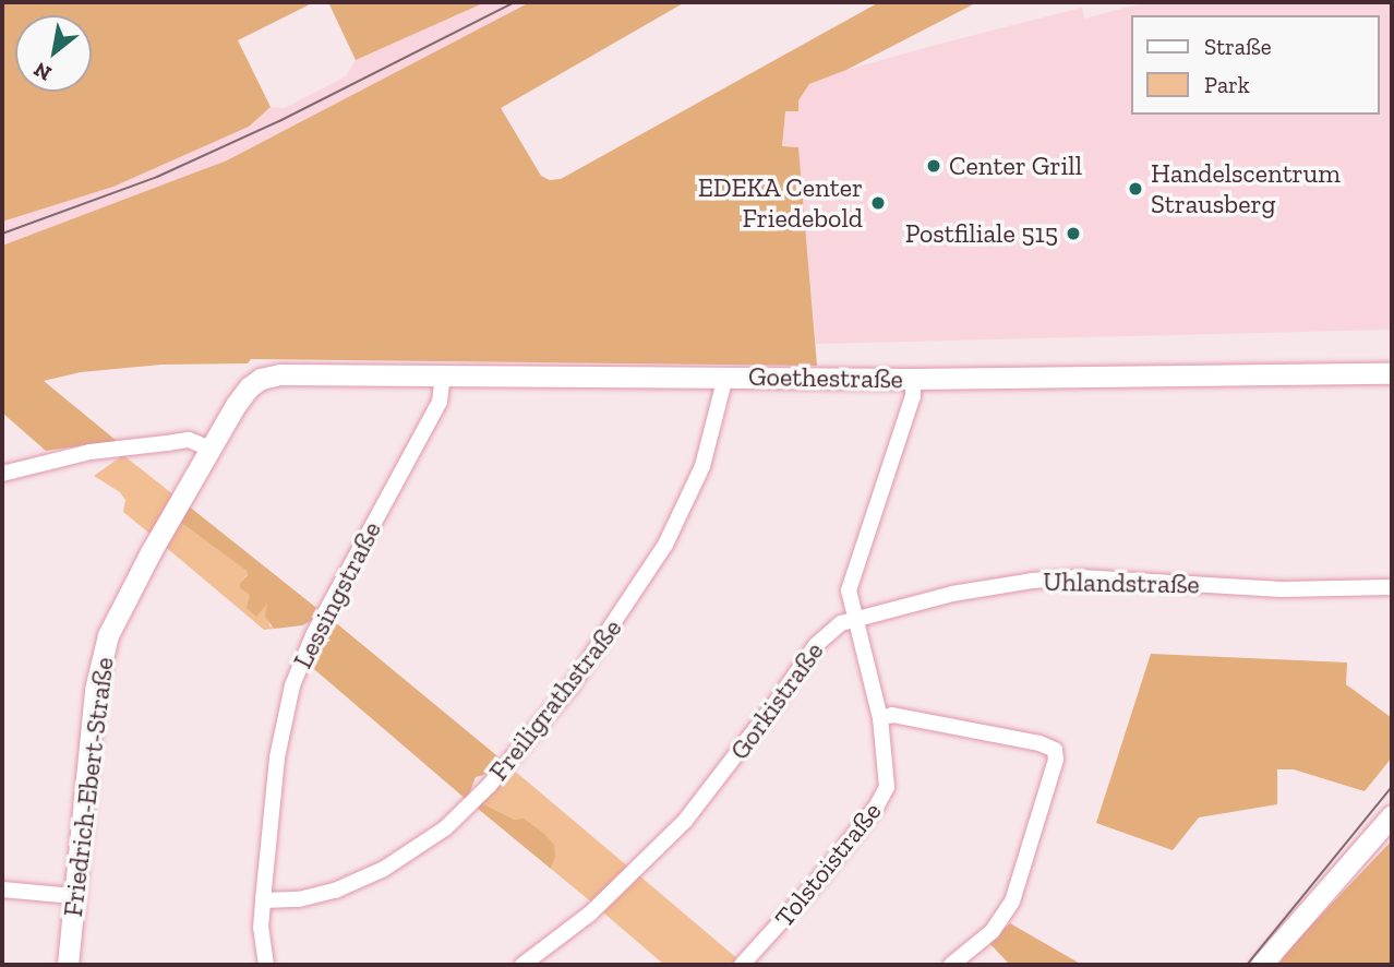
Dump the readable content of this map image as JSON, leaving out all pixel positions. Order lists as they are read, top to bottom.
{
  "streets": {
    "street": [
      "Goethestraße",
      "Uhlandstraße",
      "Lessingstraße",
      "Freiligrathstraße",
      "Gorkistraße",
      "Friedrich-Ebert-Straße",
      "Tolstoistraße"
    ]
  },
  "crossings": [
    ["Goethestraße", "Lessingstraße"],
    ["Goethestraße", "Freiligrathstraße"],
    ["Goethestraße", "Friedrich-Ebert-Straße"],
    ["Uhlandstraße", "Gorkistraße"],
    ["Uhlandstraße", "Tolstoistraße"],
    ["Lessingstraße", "Freiligrathstraße"],
    ["Gorkistraße", "Tolstoistraße"]
  ],
  "places": [
    "Center Grill",
    "Handelscentrum Strausberg",
    "EDEKA Center Friedebold",
    "Postfiliale 515"
  ],
  "legend": ["Straße", "Park"],
  "north": "bottom left"
}
